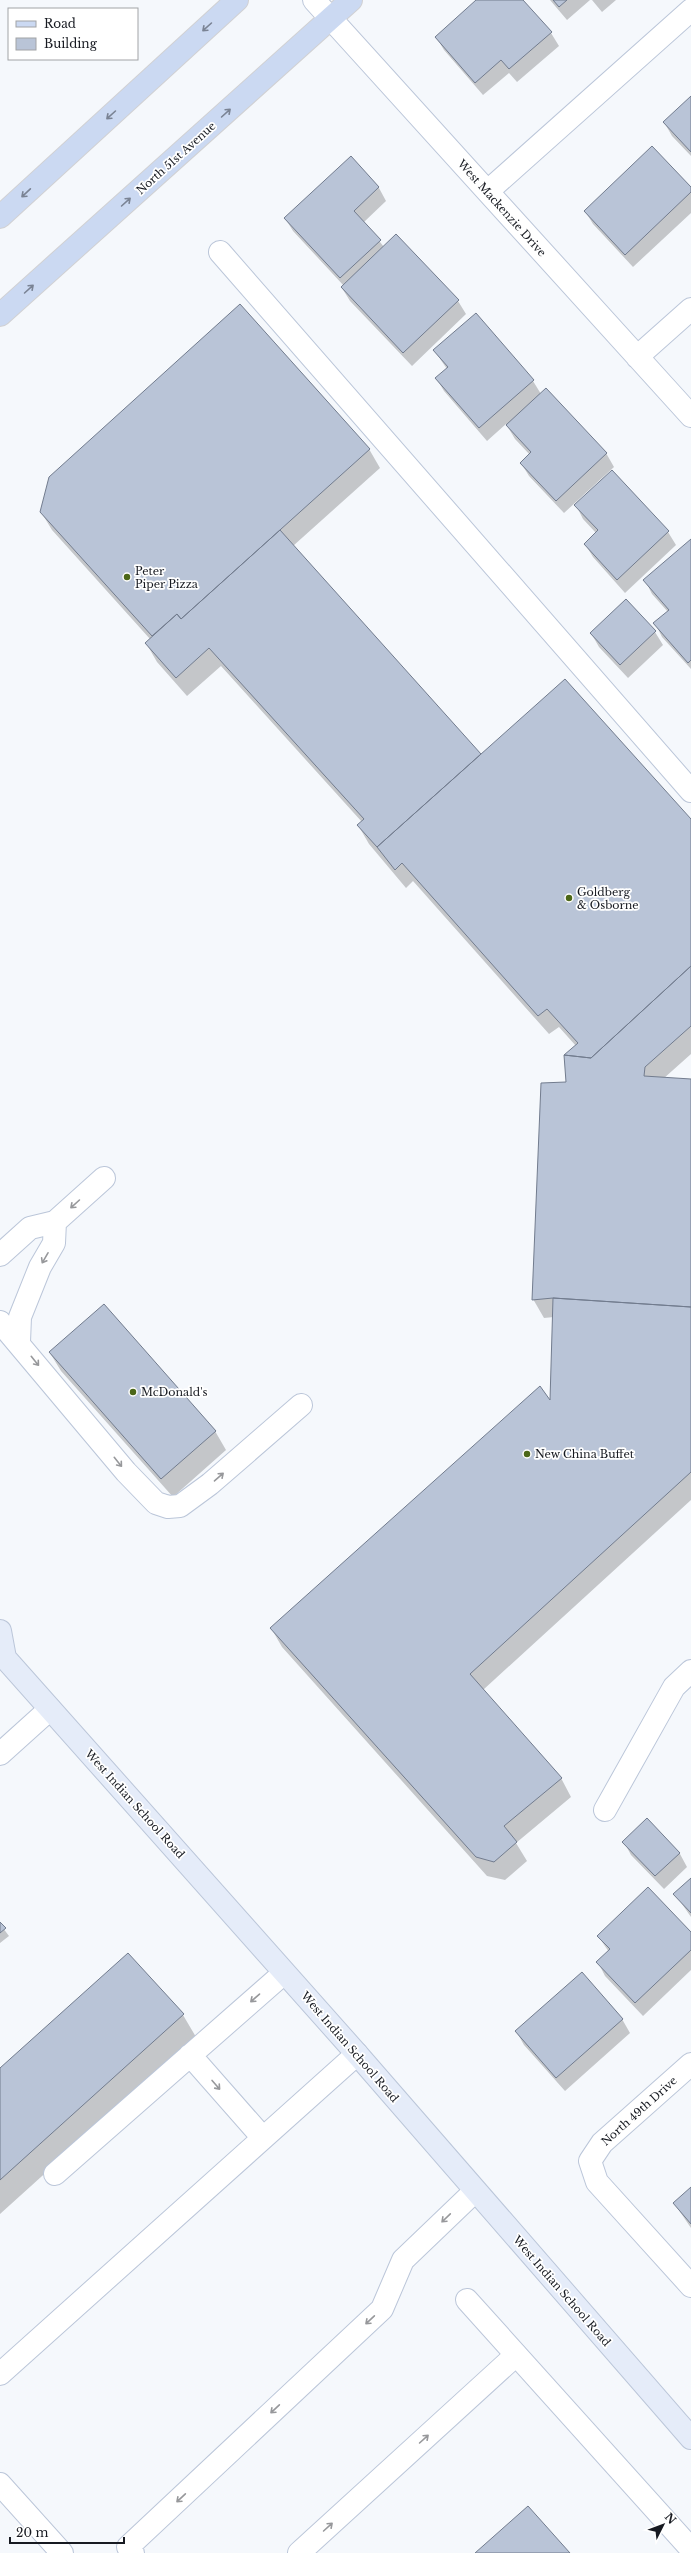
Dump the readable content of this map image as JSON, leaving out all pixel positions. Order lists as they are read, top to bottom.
{
  "streets": {
    "main road": ["North 51st Avenue", "West Indian School Road"],
    "street": ["West Mackenzie Drive", "North 49th Drive"]
  },
  "crossings": [
    ["North 51st Avenue", "West Mackenzie Drive"]
  ],
  "places": [
    "Peter Piper Pizza",
    "Goldberg & Osborne",
    "McDonald's",
    "New China Buffet"
  ],
  "legend": ["Road", "Building"],
  "scale_bar": "20 m",
  "north": "top right"
}
